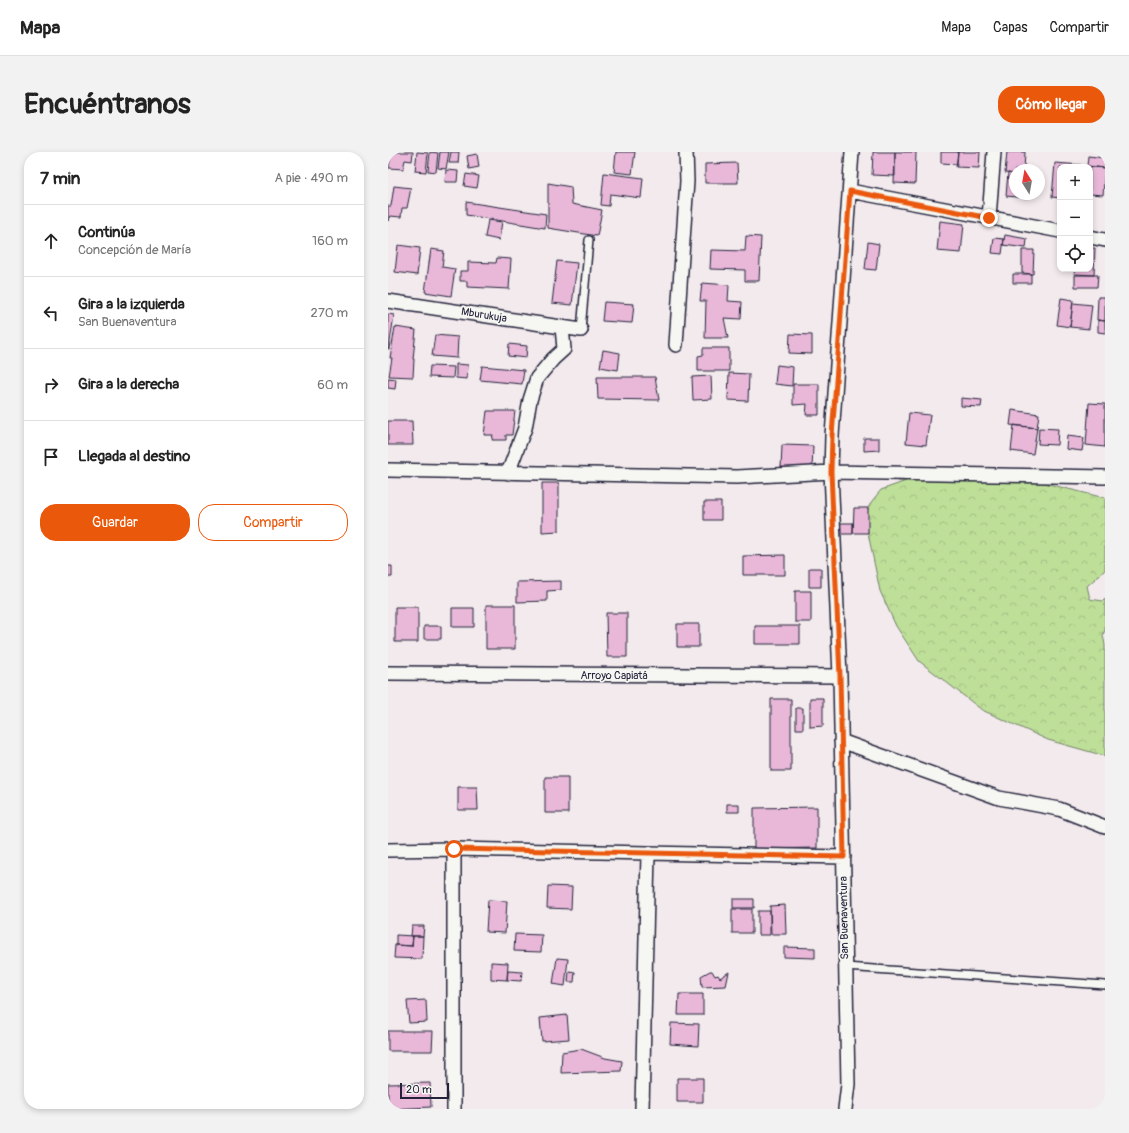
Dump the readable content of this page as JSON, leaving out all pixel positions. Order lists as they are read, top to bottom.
{
  "streets": {
    "street": ["Mburukuja", "Arroyo Capiatá", "San Buenaventura"]
  },
  "crossings": [
    ["Arroyo Capiatá", "San Buenaventura"]
  ],
  "scale_bar": "20 m",
  "north": "top",
  "page": {
    "header": "Mapa",
    "nav": ["Mapa", "Capas", "Compartir"],
    "buttons": [
      "Cómo llegar",
      ["Guardar", "Compartir"]
    ],
    "title": "Encuéntranos",
    "heading": ["7 min", "A pie · 490 m"],
    "map_buttons": ["+", "−"],
    "list": [
      ["Continúa", "Concepción de María", "160 m"],
      ["Gira a la izquierda", "San Buenaventura", "270 m"],
      ["Gira a la derecha", "60 m"],
      "Llegada al destino"
    ],
    "scale": "20 m"
  }
}
